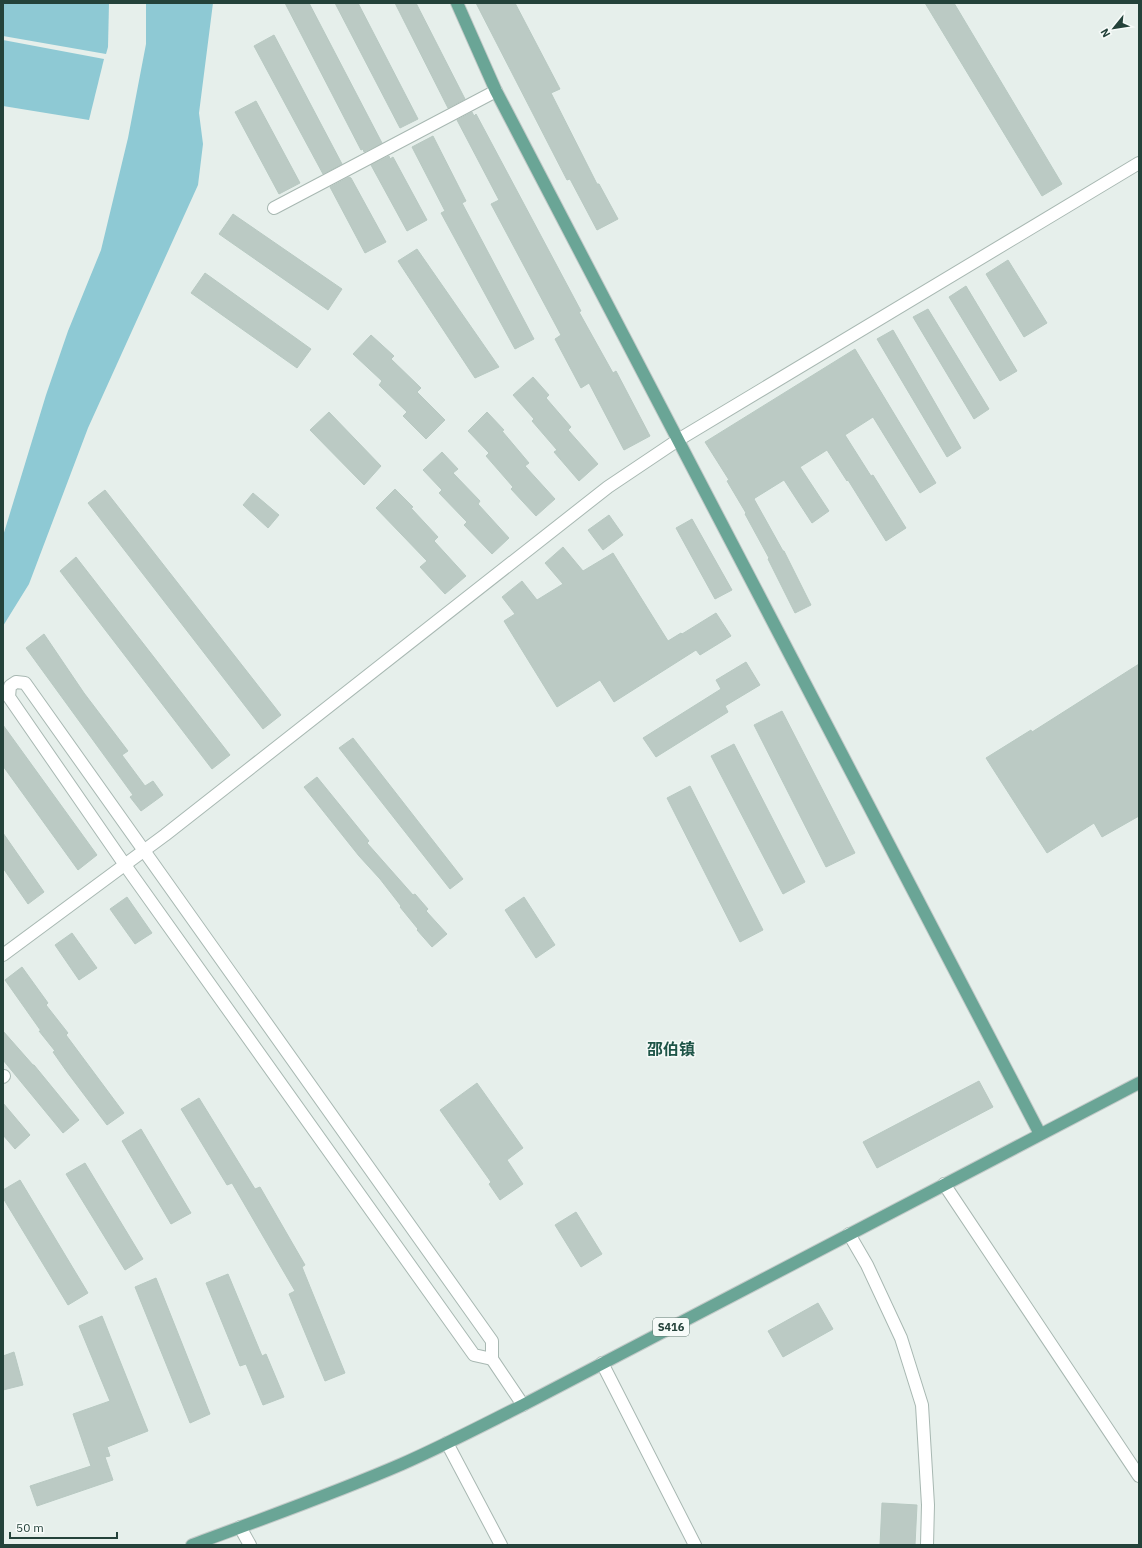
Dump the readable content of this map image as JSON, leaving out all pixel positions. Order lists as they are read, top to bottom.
{
  "streets": {
    "main road": ["S416"]
  },
  "districts": ["邵伯镇"],
  "scale_bar": "50 m",
  "north": "bottom left"
}
